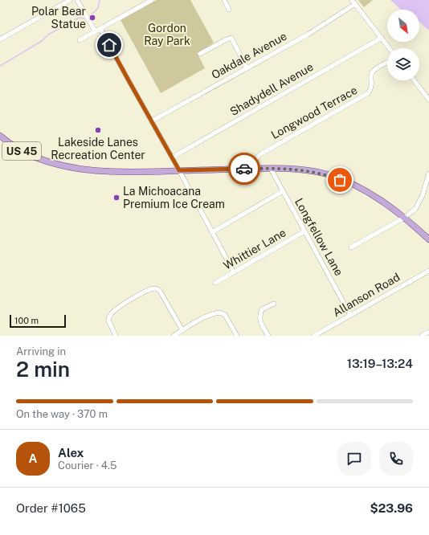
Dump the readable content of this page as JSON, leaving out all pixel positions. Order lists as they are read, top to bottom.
{
  "streets": {
    "main road": ["US 45"],
    "street": [
      "Oakdale Avenue",
      "Shadydell Avenue",
      "Longwood Terrace",
      "Longfellow Lane",
      "Whittier Lane",
      "Allanson Road"
    ]
  },
  "crossings": [
    ["Longwood Terrace", "US 45"],
    ["US 45", "Longfellow Lane"],
    ["Longfellow Lane", "Whittier Lane"],
    ["Longfellow Lane", "Allanson Road"]
  ],
  "parks": ["Gordon Ray Park"],
  "places": ["Polar Bear Statue", "Lakeside Lanes Recreation Center", "La Michoacana Premium Ice Cream"],
  "scale_bar": "100 m",
  "north": "bottom right",
  "page": {
    "scale": "100 m",
    "heading": ["2 min", "Arriving in", "13:19–13:24"],
    "panel": [
      "Alex",
      "Courier · 4.5",
      "Order #1065",
      "$23.96"
    ],
    "bar": "On the way · 370 m",
    "round": "A"
  }
}
